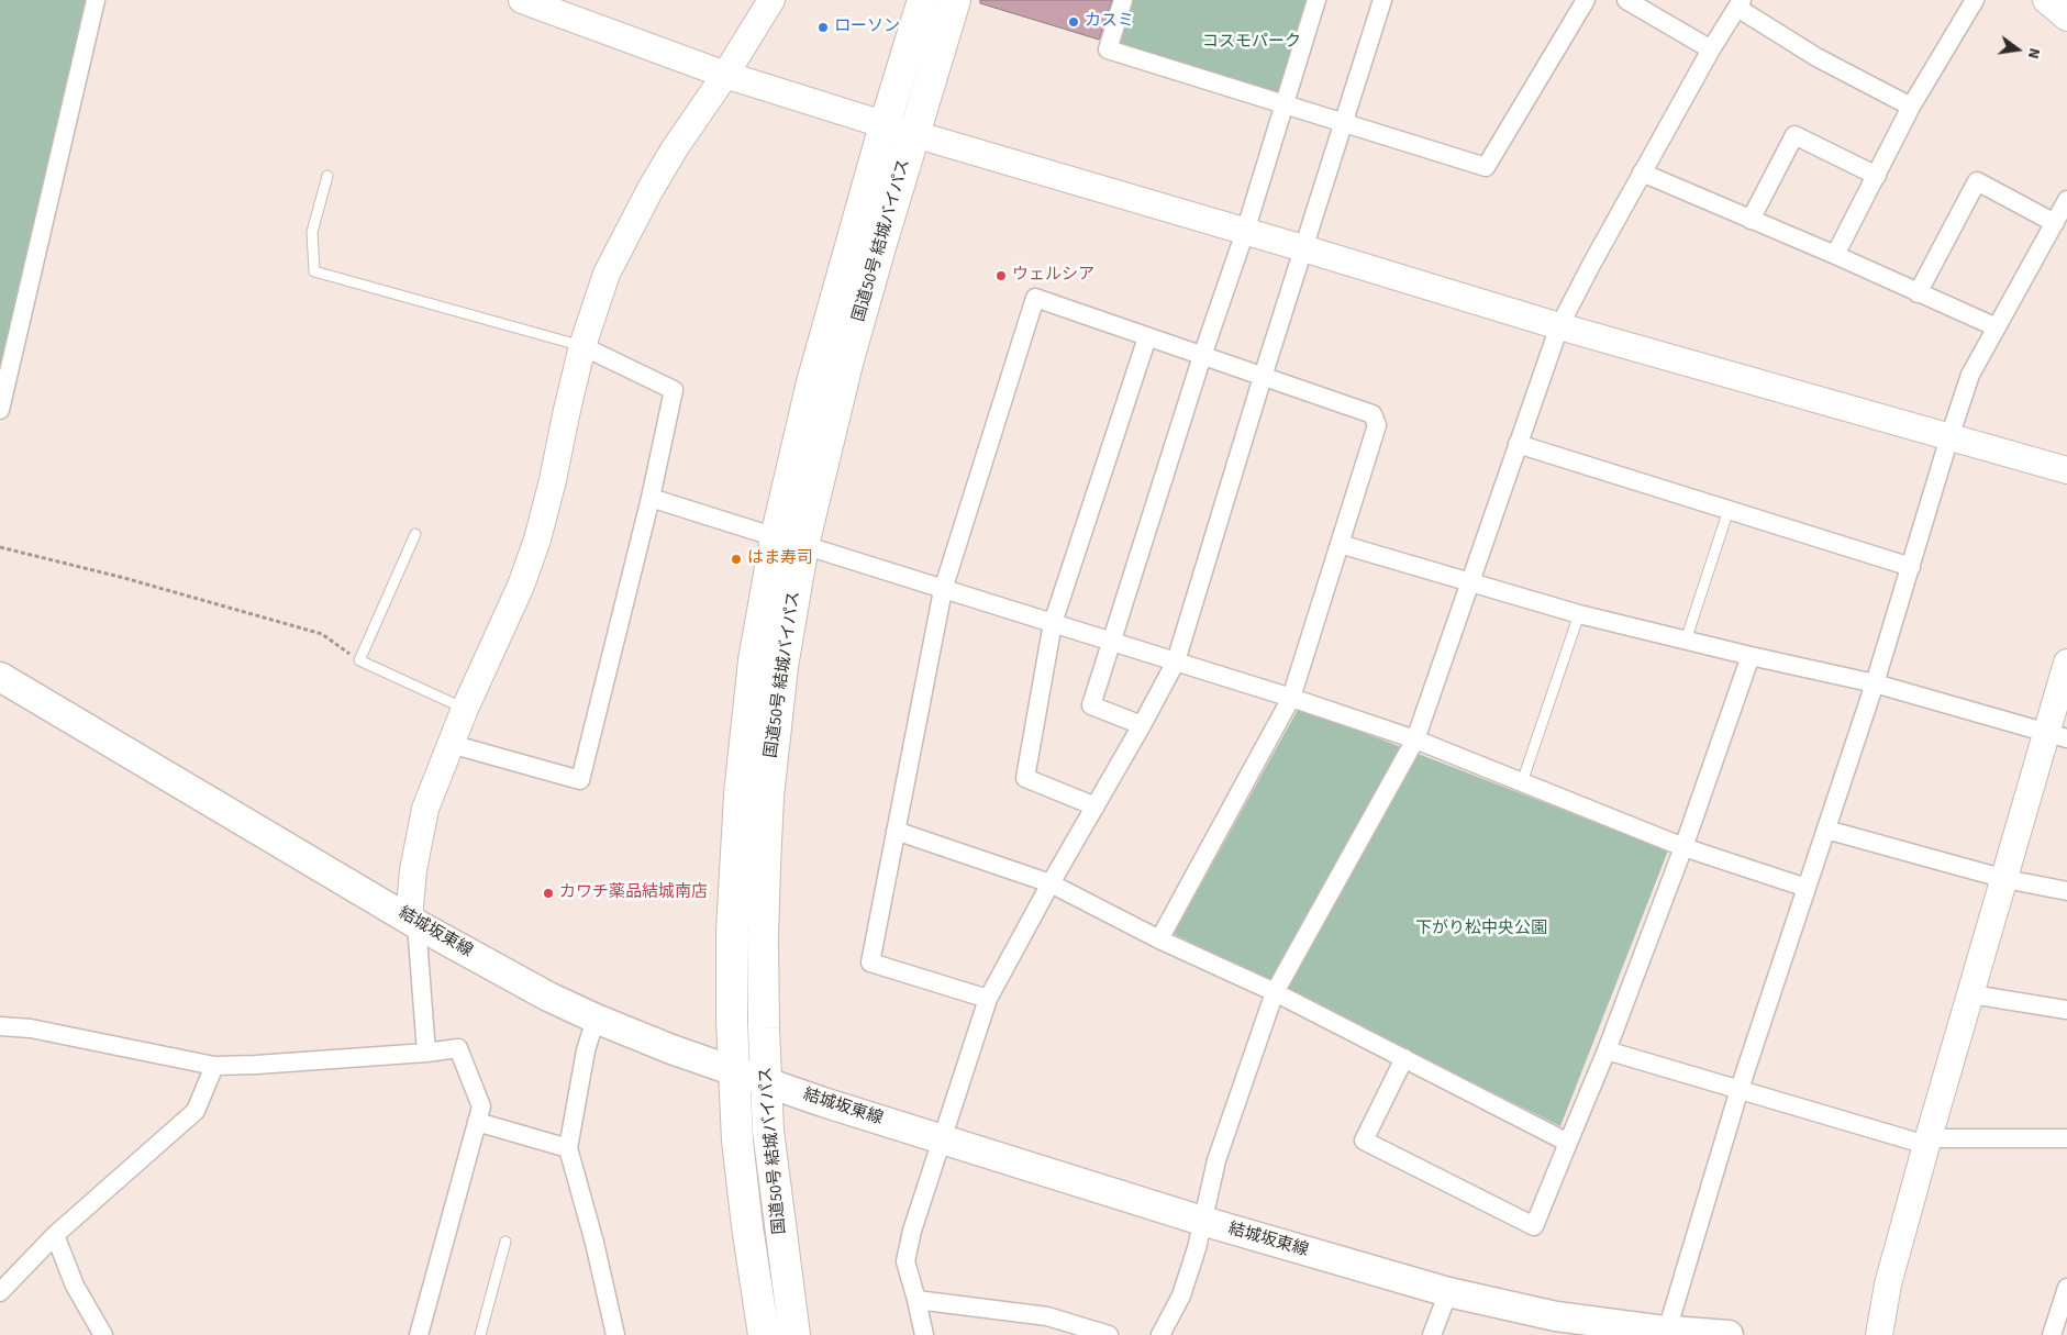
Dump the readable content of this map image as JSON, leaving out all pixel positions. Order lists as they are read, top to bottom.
{
  "streets": {
    "highway": ["国道50号 結城バイパス"],
    "main road": ["結城坂東線"]
  },
  "crossings": [
    ["国道50号 結城バイパス", "結城坂東線"]
  ],
  "parks": ["コスモパーク", "下がり松中央公園"],
  "places": [
    "カスミ",
    "ローソン",
    "ウェルシア",
    "はま寿司",
    "カワチ薬品結城南店"
  ],
  "north": "right"
}
